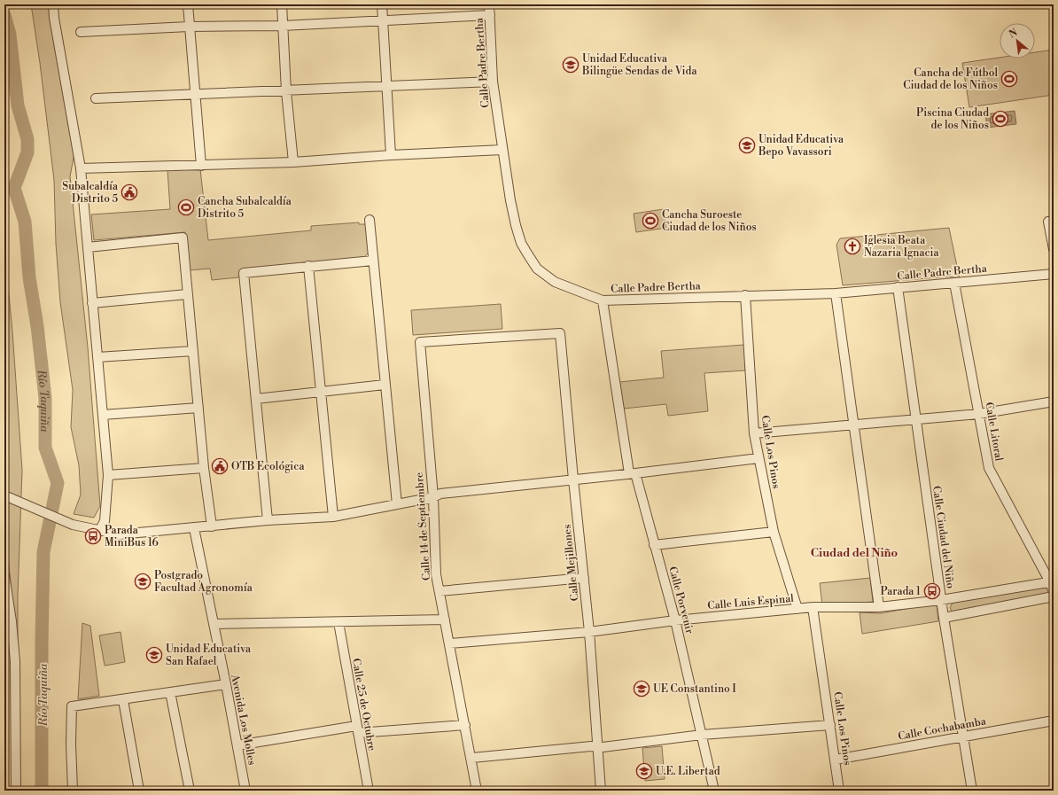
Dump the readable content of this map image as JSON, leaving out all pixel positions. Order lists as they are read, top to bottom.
{
  "streets": {
    "street": [
      "Calle Padre Bertha",
      "Calle Litoral",
      "Calle Los Pinos",
      "Calle 14 de Septiembre",
      "Calle Ciudad del Niño",
      "Calle Mejillones",
      "Calle Porvenir",
      "Calle Luis Espinal",
      "Calle 25 de Octubre",
      "Avenida Los Molles",
      "Calle Cochabamba"
    ]
  },
  "crossings": [
    ["Calle Padre Bertha", "Calle Litoral"],
    ["Calle Padre Bertha", "Calle Los Pinos"],
    ["Calle Padre Bertha", "Calle Ciudad del Niño"],
    ["Calle Padre Bertha", "Calle Porvenir"],
    ["Calle Litoral", "Calle Luis Espinal"],
    ["Calle Los Pinos", "Calle Luis Espinal"],
    ["Calle Los Pinos", "Calle Cochabamba"],
    ["Calle 14 de Septiembre", "Calle Mejillones"],
    ["Calle 14 de Septiembre", "Calle Luis Espinal"],
    ["Calle Ciudad del Niño", "Calle Luis Espinal"],
    ["Calle Ciudad del Niño", "Calle Cochabamba"],
    ["Calle Mejillones", "Calle Luis Espinal"],
    ["Calle Porvenir", "Calle Luis Espinal"]
  ],
  "districts": ["Ciudad del Niño"],
  "water": ["Río Taquiña"],
  "places": {
    "school or university": [
      "Unidad Educativa Bilingüe Sendas de Vida",
      "Unidad Educativa Bepo Vavassori",
      "Postgrado Facultad Agronomía",
      "Unidad Educativa San Rafael",
      "UE Constantino I",
      "U.E. Libertad"
    ],
    "sports": [
      "Cancha de Fútbol Ciudad de los Niños",
      "Piscina Ciudad de los Niños",
      "Cancha Subalcaldía Distrito 5",
      "Cancha Suroeste Ciudad de los Niños"
    ],
    "public building": ["Subalcaldía Distrito 5", "OTB Ecológica"],
    "church": ["Iglesia Beata Nazaria Ignacia"],
    "bus stop": ["Parada MiniBus 16", "Parada 1"]
  },
  "north": "top left"
}
